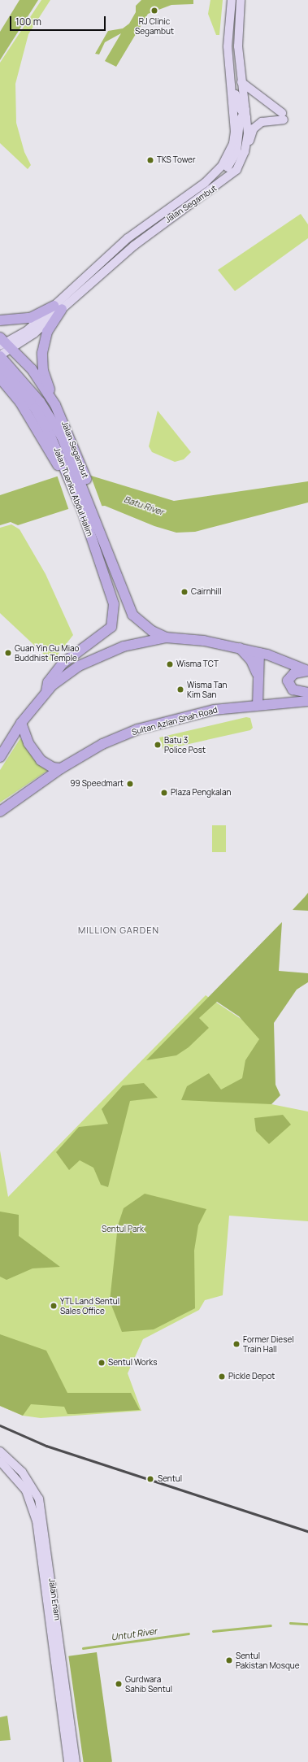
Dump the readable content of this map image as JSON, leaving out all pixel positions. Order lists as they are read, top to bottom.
{
  "streets": {
    "main road": [
      "Jalan Segambut",
      "Jalan Tuanku Abdul Halim",
      "Sultan Azlan Shah Road",
      "Jalan Enam"
    ]
  },
  "crossings": [
    ["Jalan Segambut", "Jalan Tuanku Abdul Halim"]
  ],
  "districts": ["MILLION GARDEN"],
  "water": ["Batu River", "Untut River"],
  "parks": ["Sentul Park"],
  "places": [
    "RJ Clinic Segambut",
    "TKS Tower",
    "Cairnhill",
    "Guan Yin Gu Miao Buddhist Temple",
    "Wisma TCT",
    "Wisma Tan Kim San",
    "Batu 3 Police Post",
    "99 Speedmart",
    "Plaza Pengkalan",
    "YTL Land Sentul Sales Office",
    "Former Diesel Train Hall",
    "Sentul Works",
    "Pickle Depot",
    "Sentul",
    "Sentul Pakistan Mosque",
    "Gurdwara Sahib Sentul"
  ],
  "scale_bar": "100 m"
}
